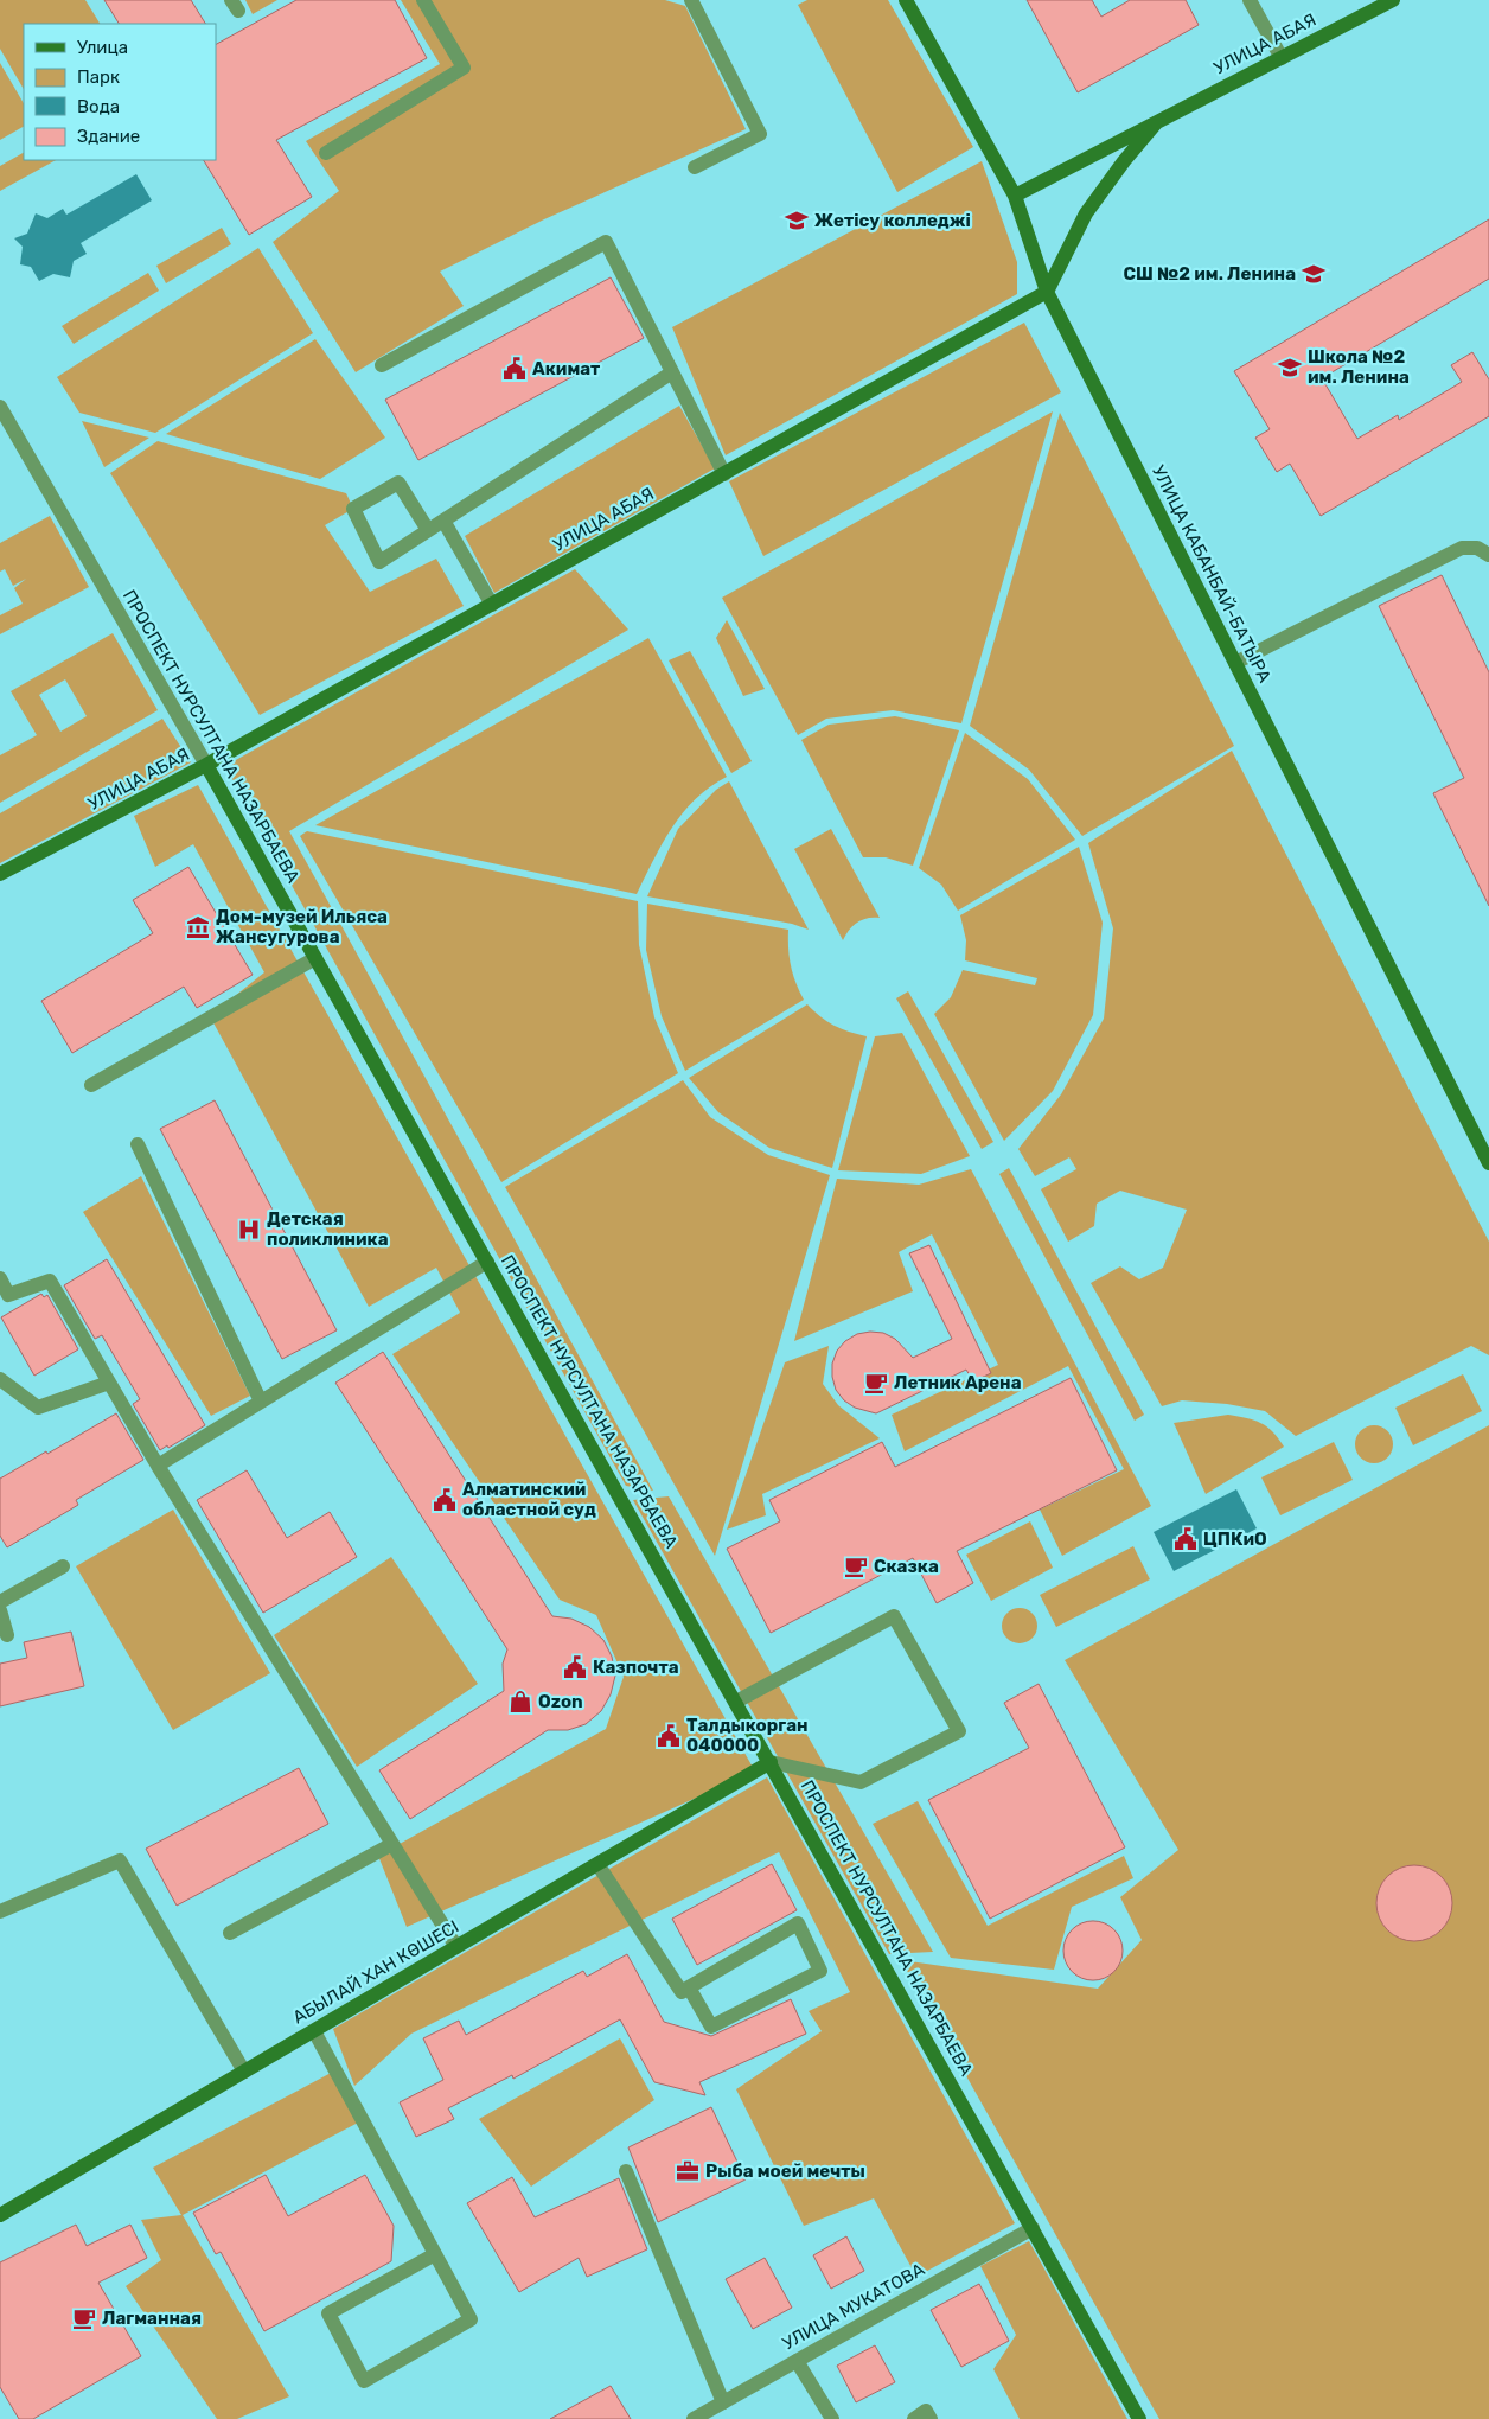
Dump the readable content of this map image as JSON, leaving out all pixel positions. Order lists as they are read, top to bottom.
{
  "streets": {
    "main road": [
      "УЛИЦА АБАЯ",
      "УЛИЦА КАБАНБАЙ-БАТЫРА",
      "ПРОСПЕКТ НУРСУЛТАНА НАЗАРБАЕВА",
      "АБЫЛАЙ ХАН КӨШЕСІ"
    ],
    "street": ["УЛИЦА МУКАТОВА"]
  },
  "crossings": [
    ["УЛИЦА АБАЯ", "УЛИЦА КАБАНБАЙ-БАТЫРА"],
    ["УЛИЦА АБАЯ", "ПРОСПЕКТ НУРСУЛТАНА НАЗАРБАЕВА"],
    ["ПРОСПЕКТ НУРСУЛТАНА НАЗАРБАЕВА", "АБЫЛАЙ ХАН КӨШЕСІ"],
    ["ПРОСПЕКТ НУРСУЛТАНА НАЗАРБАЕВА", "УЛИЦА МУКАТОВА"]
  ],
  "places": {
    "school or university": ["Жетісу колледжі", "СШ №2 им. Ленина", "Школа №2 им. Ленина"],
    "public building": [
      "Акимат",
      "Алматинский областной суд",
      "ЦПКиО",
      "Казпочта",
      "Талдыкорган 040000"
    ],
    "museum": ["Дом-музей Ильяса Жансугурова"],
    "hospital": ["Детская поликлиника"],
    "cafe": ["Летник Арена", "Сказка", "Лагманная"],
    "shop": ["Ozon"],
    "office": ["Рыба моей мечты"]
  },
  "legend": [
    "Улица",
    "Парк",
    "Вода",
    "Здание"
  ]
}
